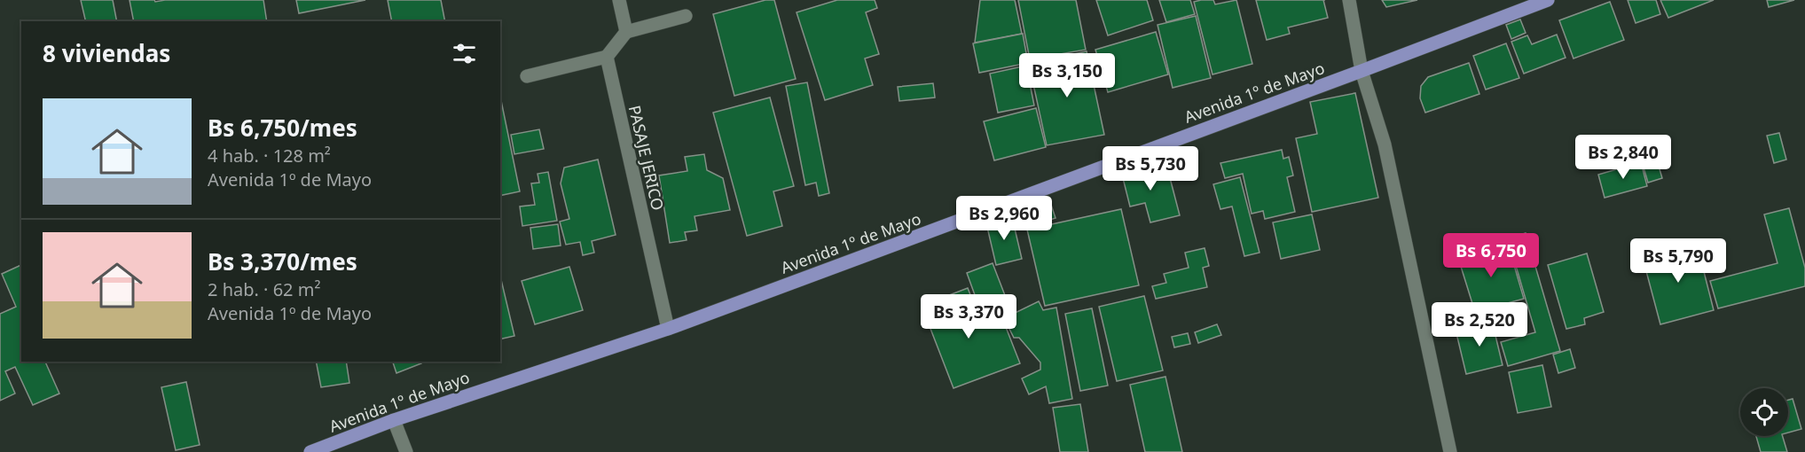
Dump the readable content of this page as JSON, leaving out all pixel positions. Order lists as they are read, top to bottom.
{
  "streets": {
    "main road": ["Avenida 1º de Mayo"],
    "street": ["PASAJE JERICO"]
  },
  "crossings": [
    ["Avenida 1º de Mayo", "PASAJE JERICO"]
  ],
  "page": {
    "heading": "8 viviendas",
    "price": [
      "Bs 3,150",
      "Bs 2,840",
      "Bs 5,730",
      "Bs 2,960",
      "Bs 6,750",
      "Bs 5,790",
      "Bs 3,370",
      "Bs 2,520"
    ],
    "list": [
      {
        "name": "Bs 6,750/mes",
        "note": "4 hab. · 128 m² · Avenida 1º de Mayo"
      },
      {
        "name": "Bs 3,370/mes",
        "note": "2 hab. · 62 m² · Avenida 1º de Mayo"
      }
    ]
  }
}
